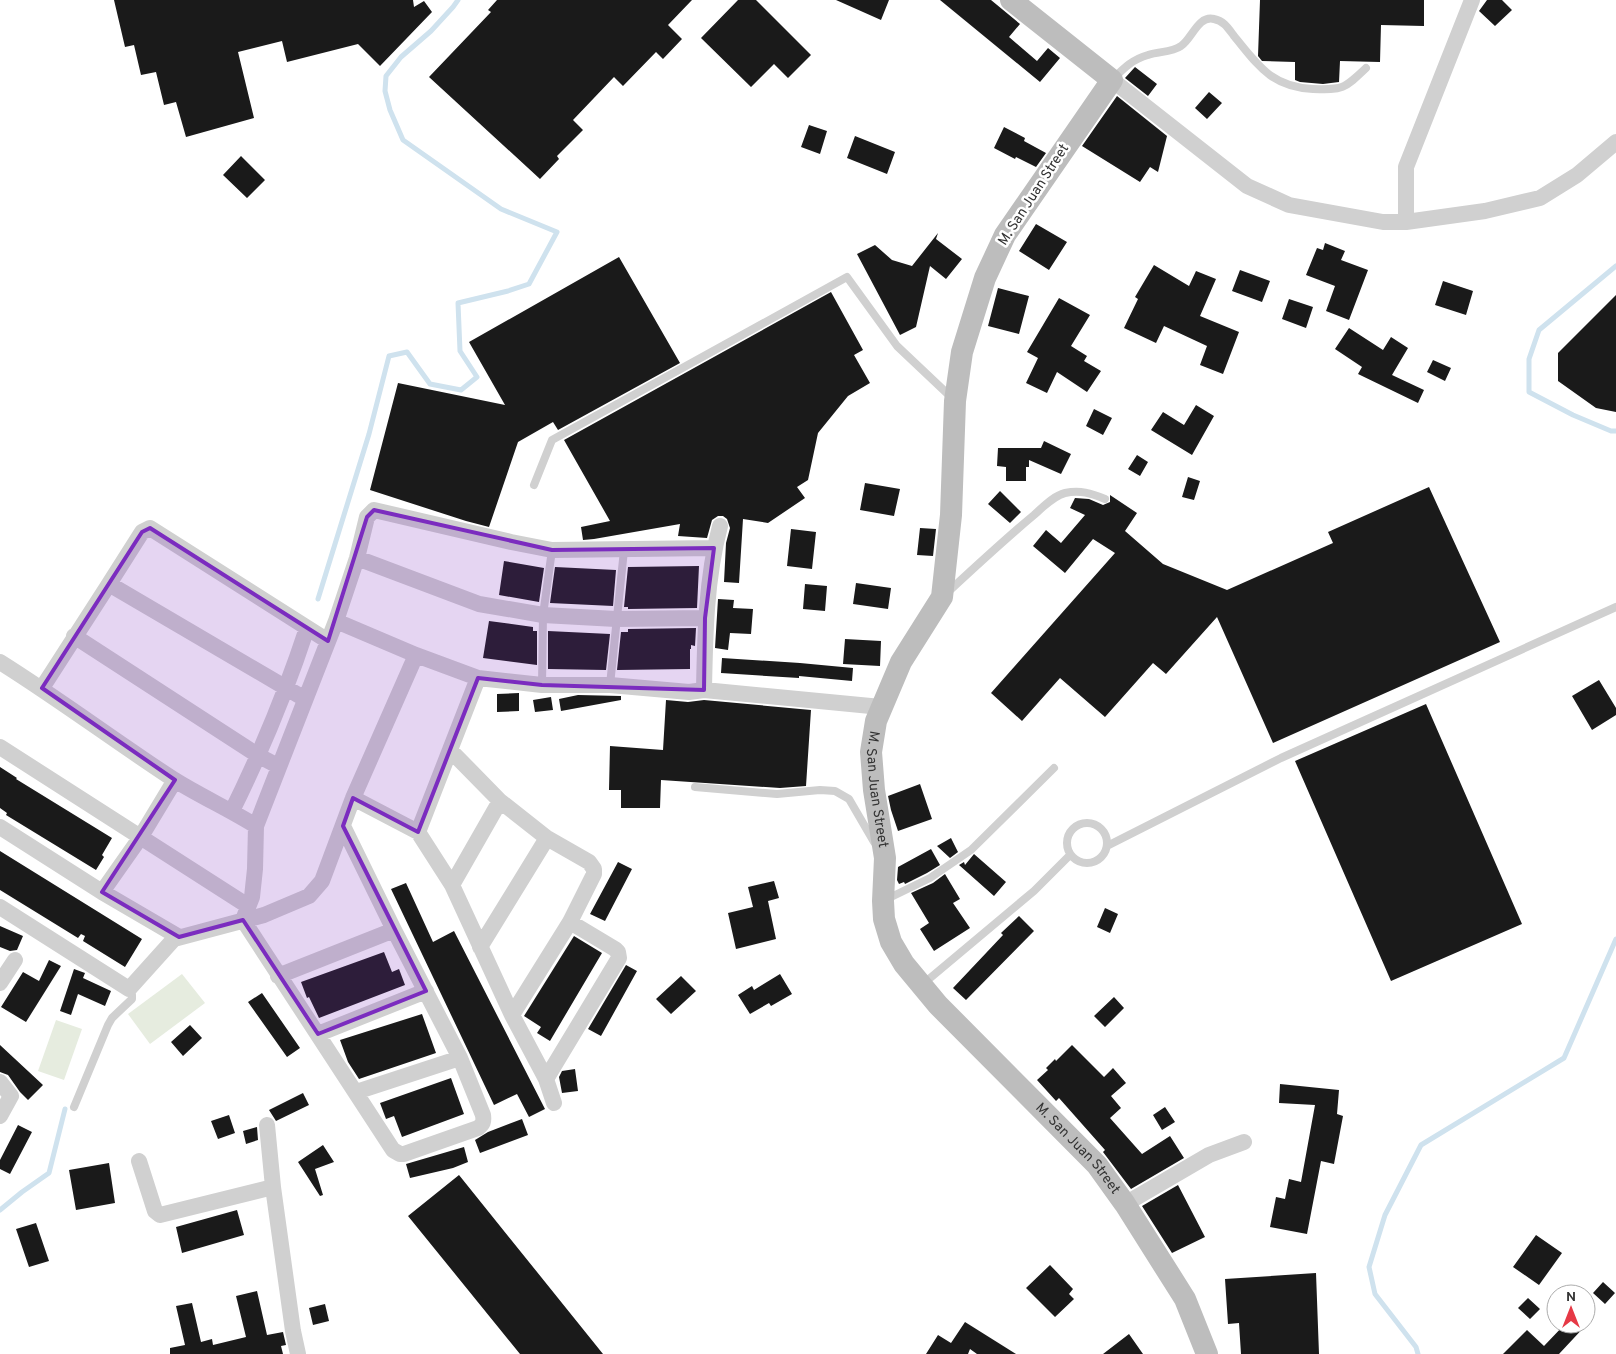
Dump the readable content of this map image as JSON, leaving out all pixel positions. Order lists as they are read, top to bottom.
{
  "streets": {
    "street": ["M. San Juan Street"]
  },
  "north": "top"
}
